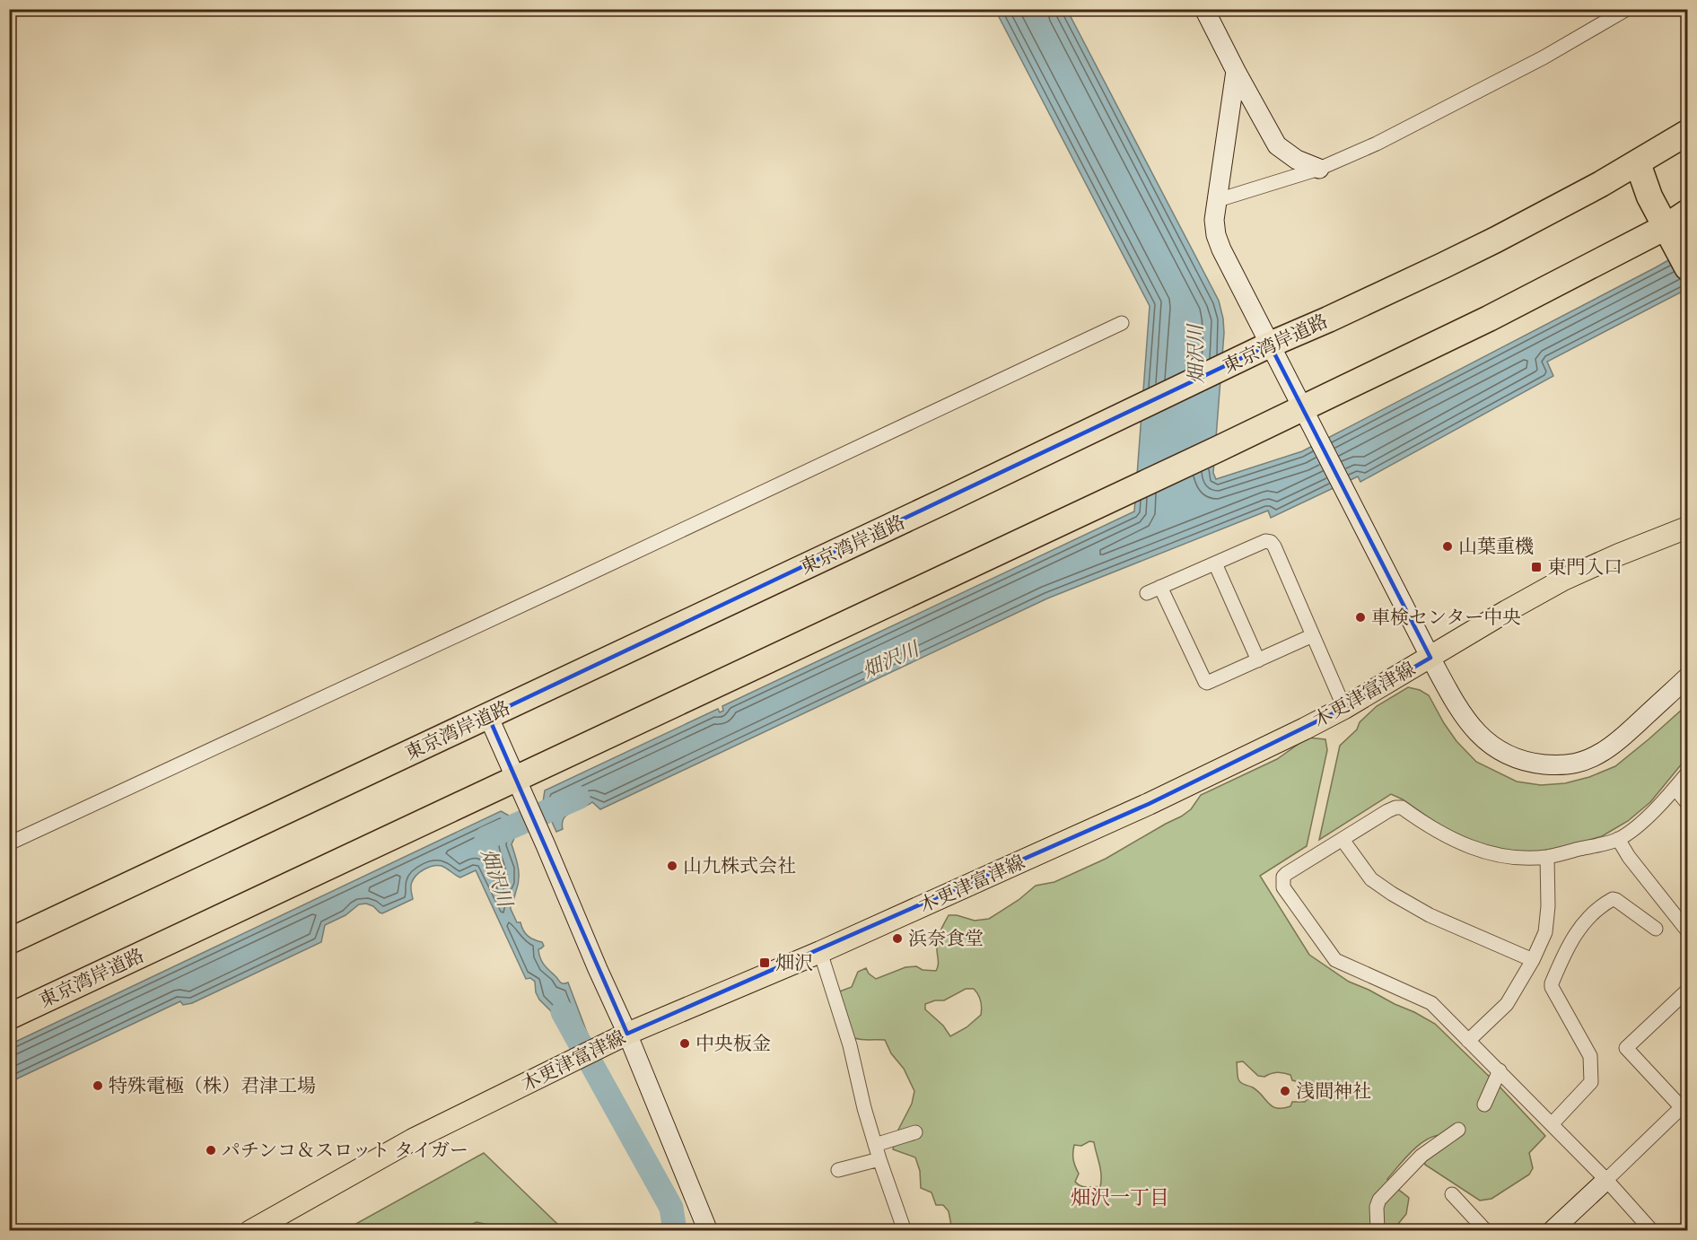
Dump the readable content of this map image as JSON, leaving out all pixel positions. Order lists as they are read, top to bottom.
{
  "streets": {
    "highway": ["東京湾岸道路"],
    "main road": ["木更津富津線"]
  },
  "districts": ["畑沢一丁目"],
  "water": ["畑沢川"],
  "places": {
    "other": [
      "山葉重機",
      "車検センター中央",
      "山九株式会社",
      "浜奈食堂",
      "中央板金",
      "特殊電極（株）君津工場",
      "浅間神社",
      "パチンコ＆スロット タイガー"
    ],
    "transit": ["東門入口", "畑沢"]
  }
}
